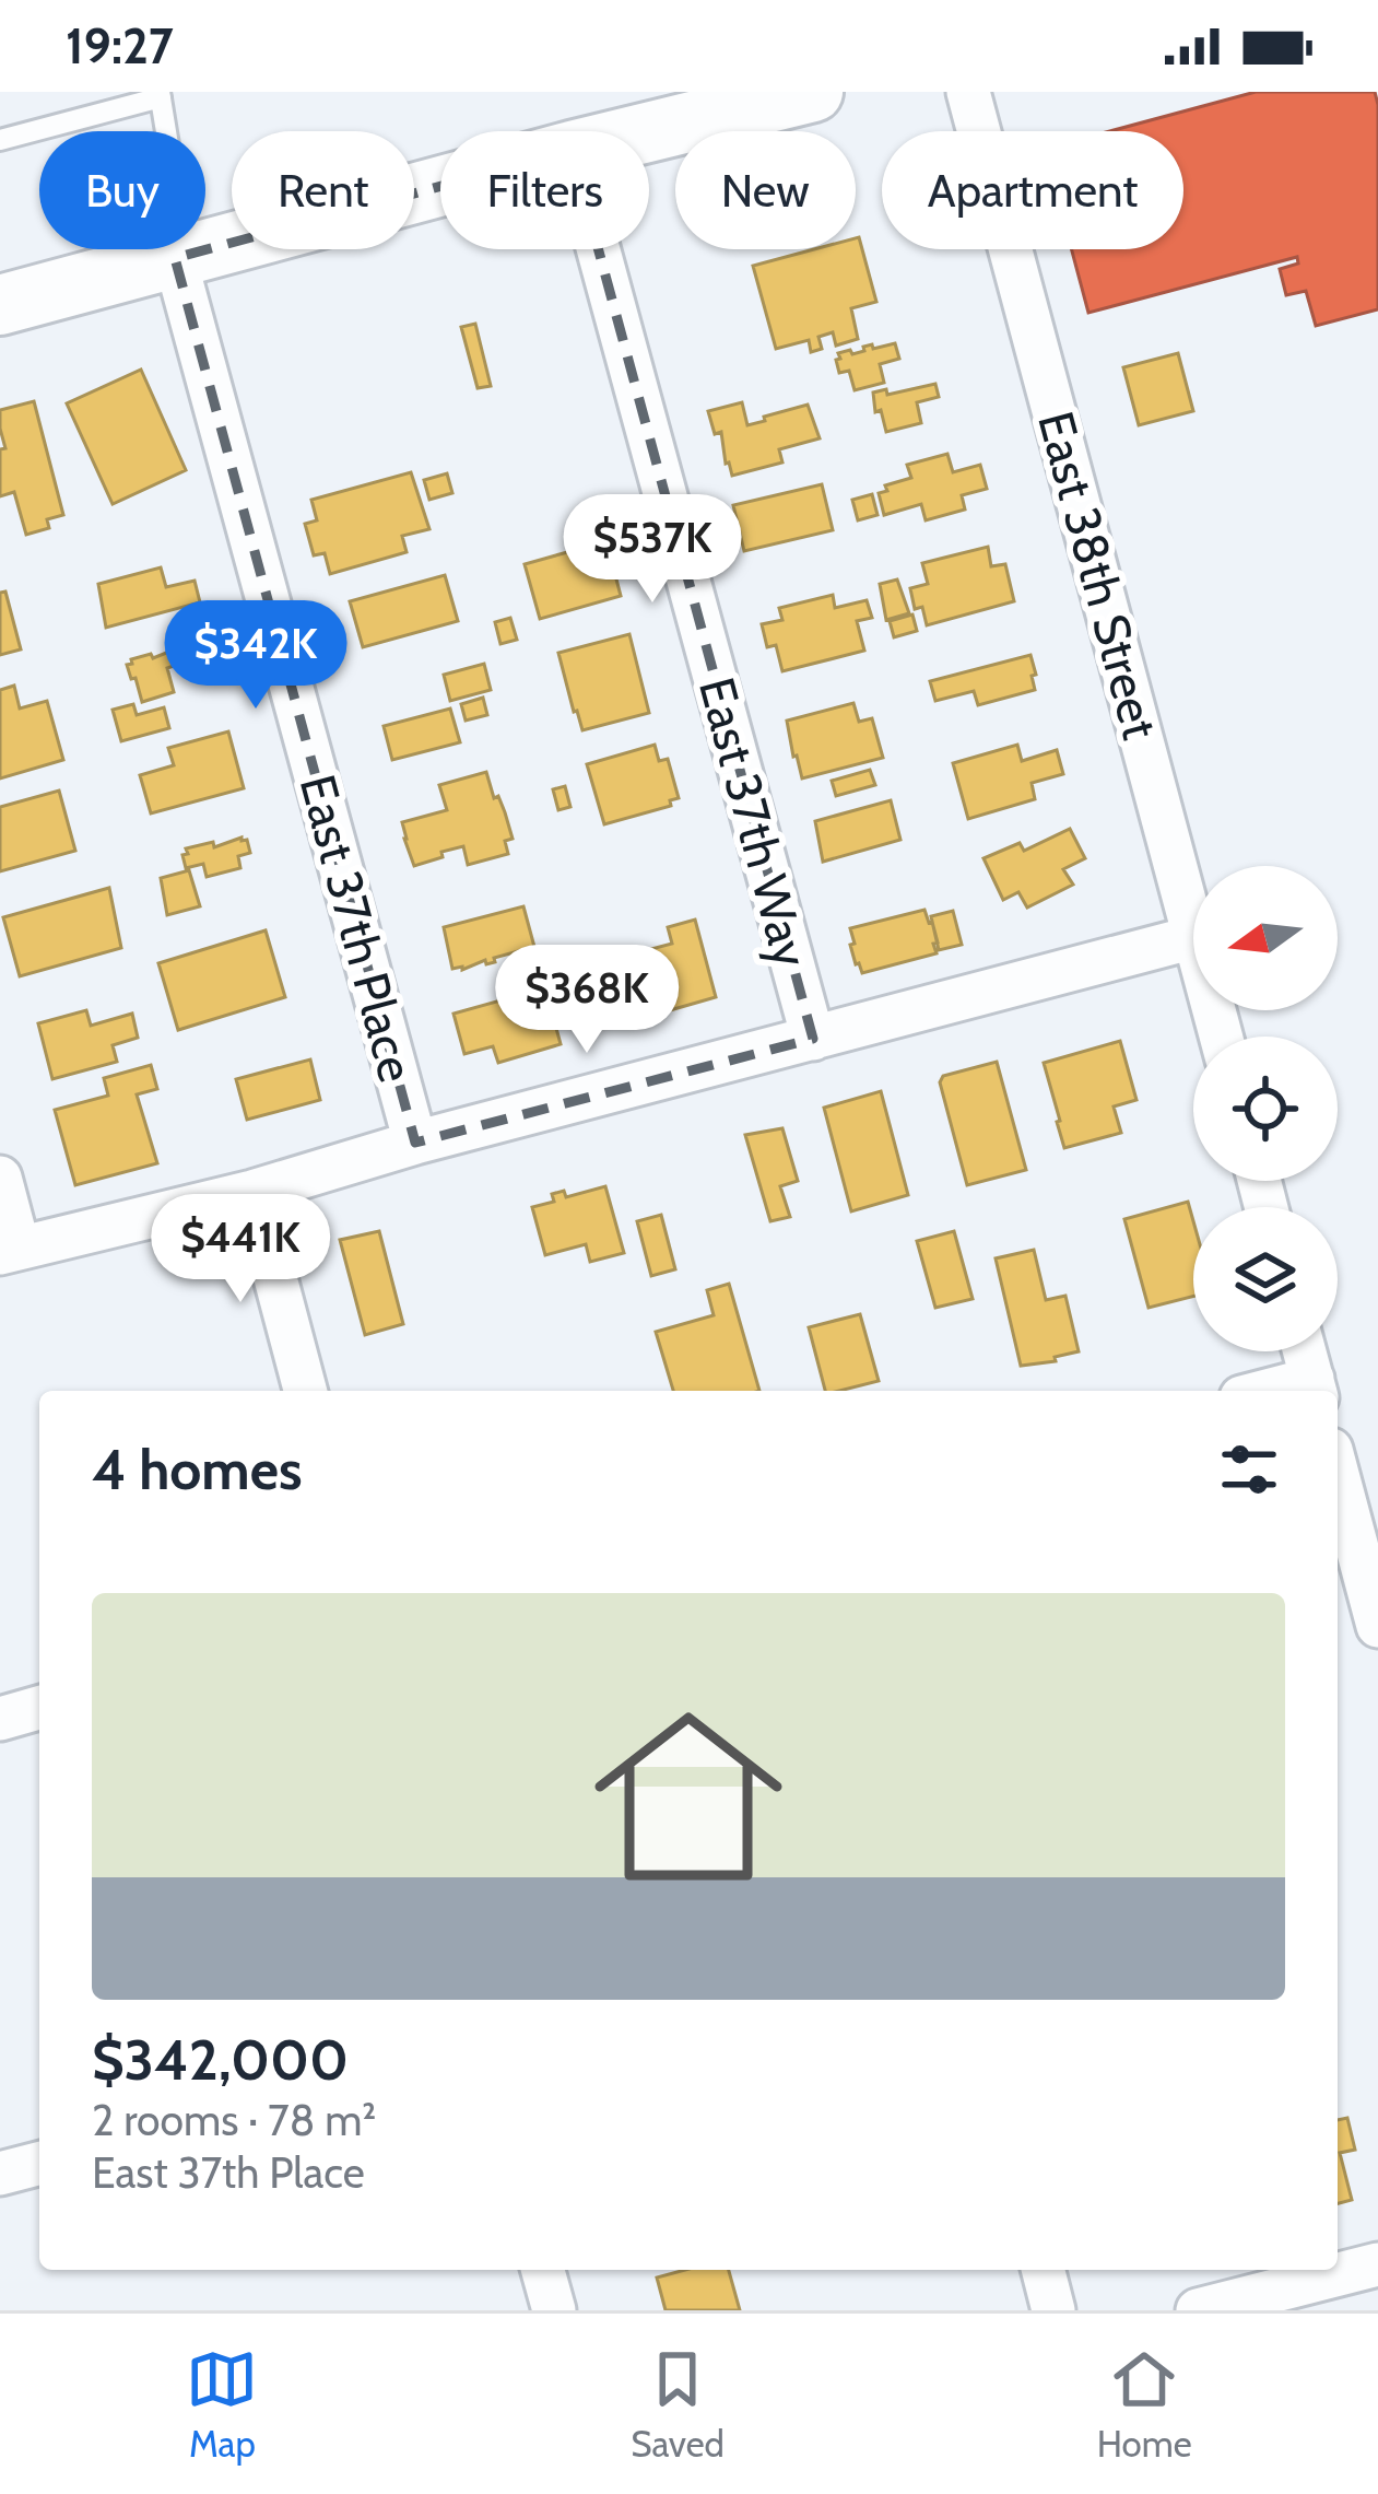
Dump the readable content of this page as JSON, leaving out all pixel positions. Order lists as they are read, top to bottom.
{
  "streets": {
    "street": ["East 38th Street", "East 37th Way", "East 37th Place"]
  },
  "north": "left",
  "page": {
    "status": "19:27",
    "chip": [
      "Buy",
      "Rent",
      "Filters",
      "New",
      "Apartment"
    ],
    "price": [
      "$537K",
      "$342K",
      "$368K",
      "$441K"
    ],
    "heading": "4 homes",
    "list": [
      {
        "name": "$342,000",
        "note": "2 rooms · 78 m² · East 37th Place"
      }
    ],
    "tabs": ["Map", "Saved", "Home"]
  }
}
